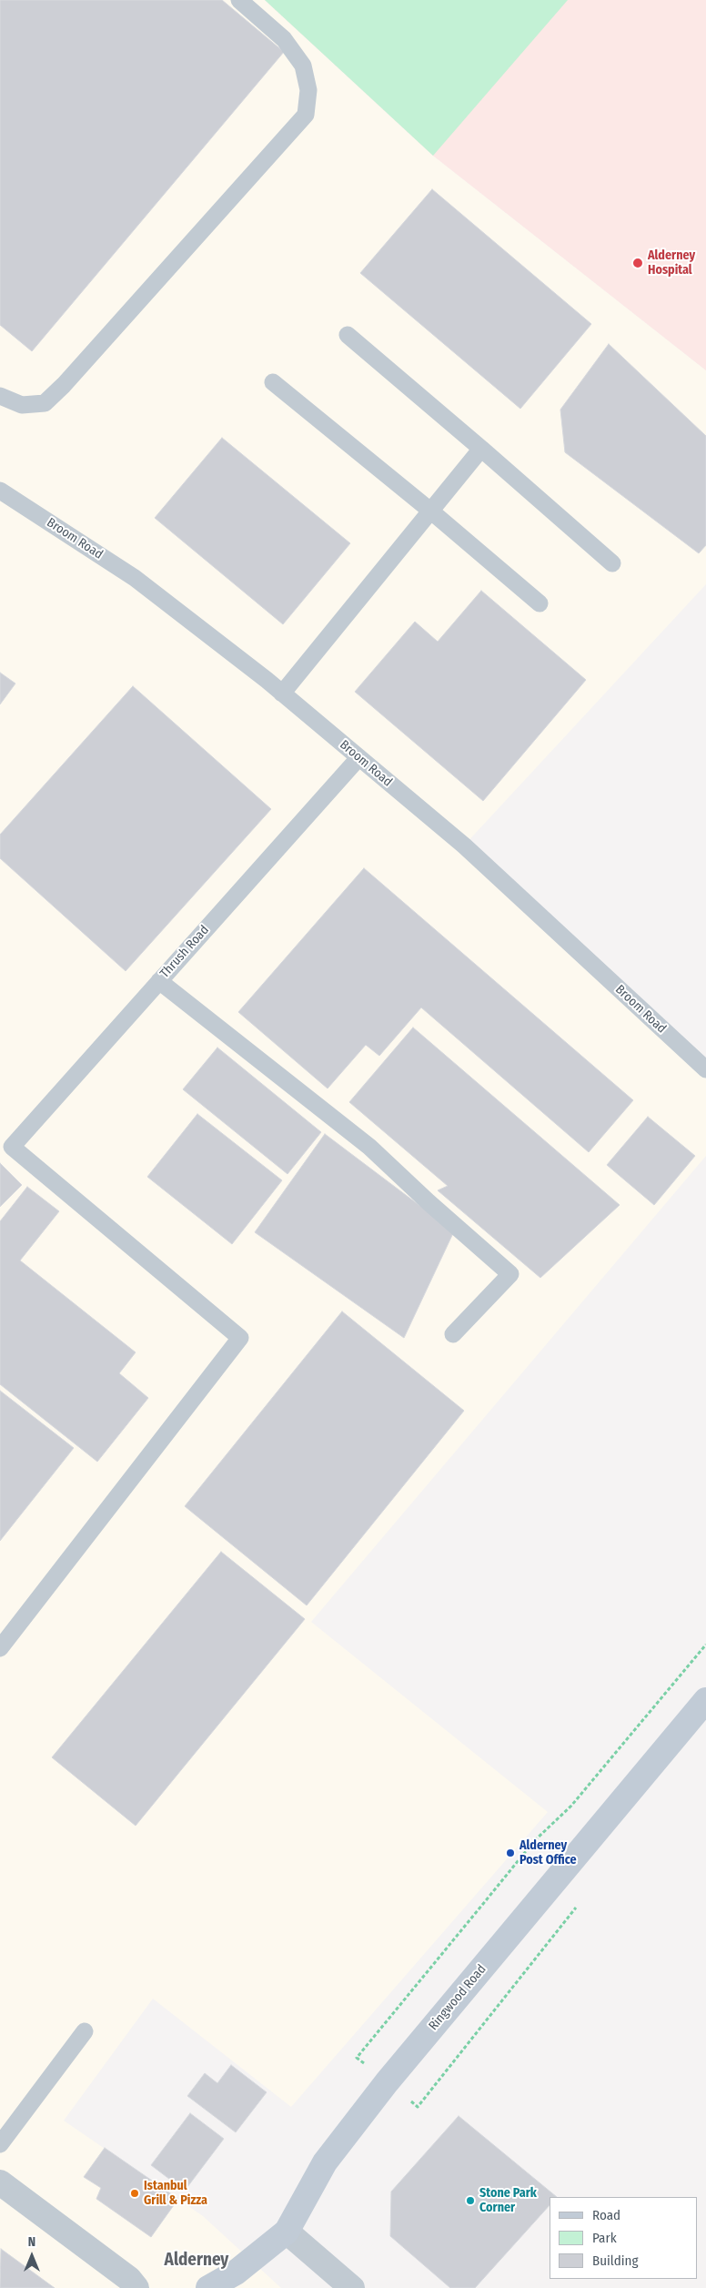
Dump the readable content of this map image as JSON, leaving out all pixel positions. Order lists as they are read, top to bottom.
{
  "streets": {
    "main road": ["Ringwood Road"],
    "lane": ["Broom Road", "Thrush Road"]
  },
  "crossings": [
    ["Broom Road", "Thrush Road"]
  ],
  "districts": ["Alderney"],
  "places": [
    "Alderney Hospital",
    "Alderney Post Office",
    "Istanbul Grill & Pizza",
    "Stone Park Corner"
  ],
  "legend": ["Road", "Park", "Building"],
  "north": "top"
}
